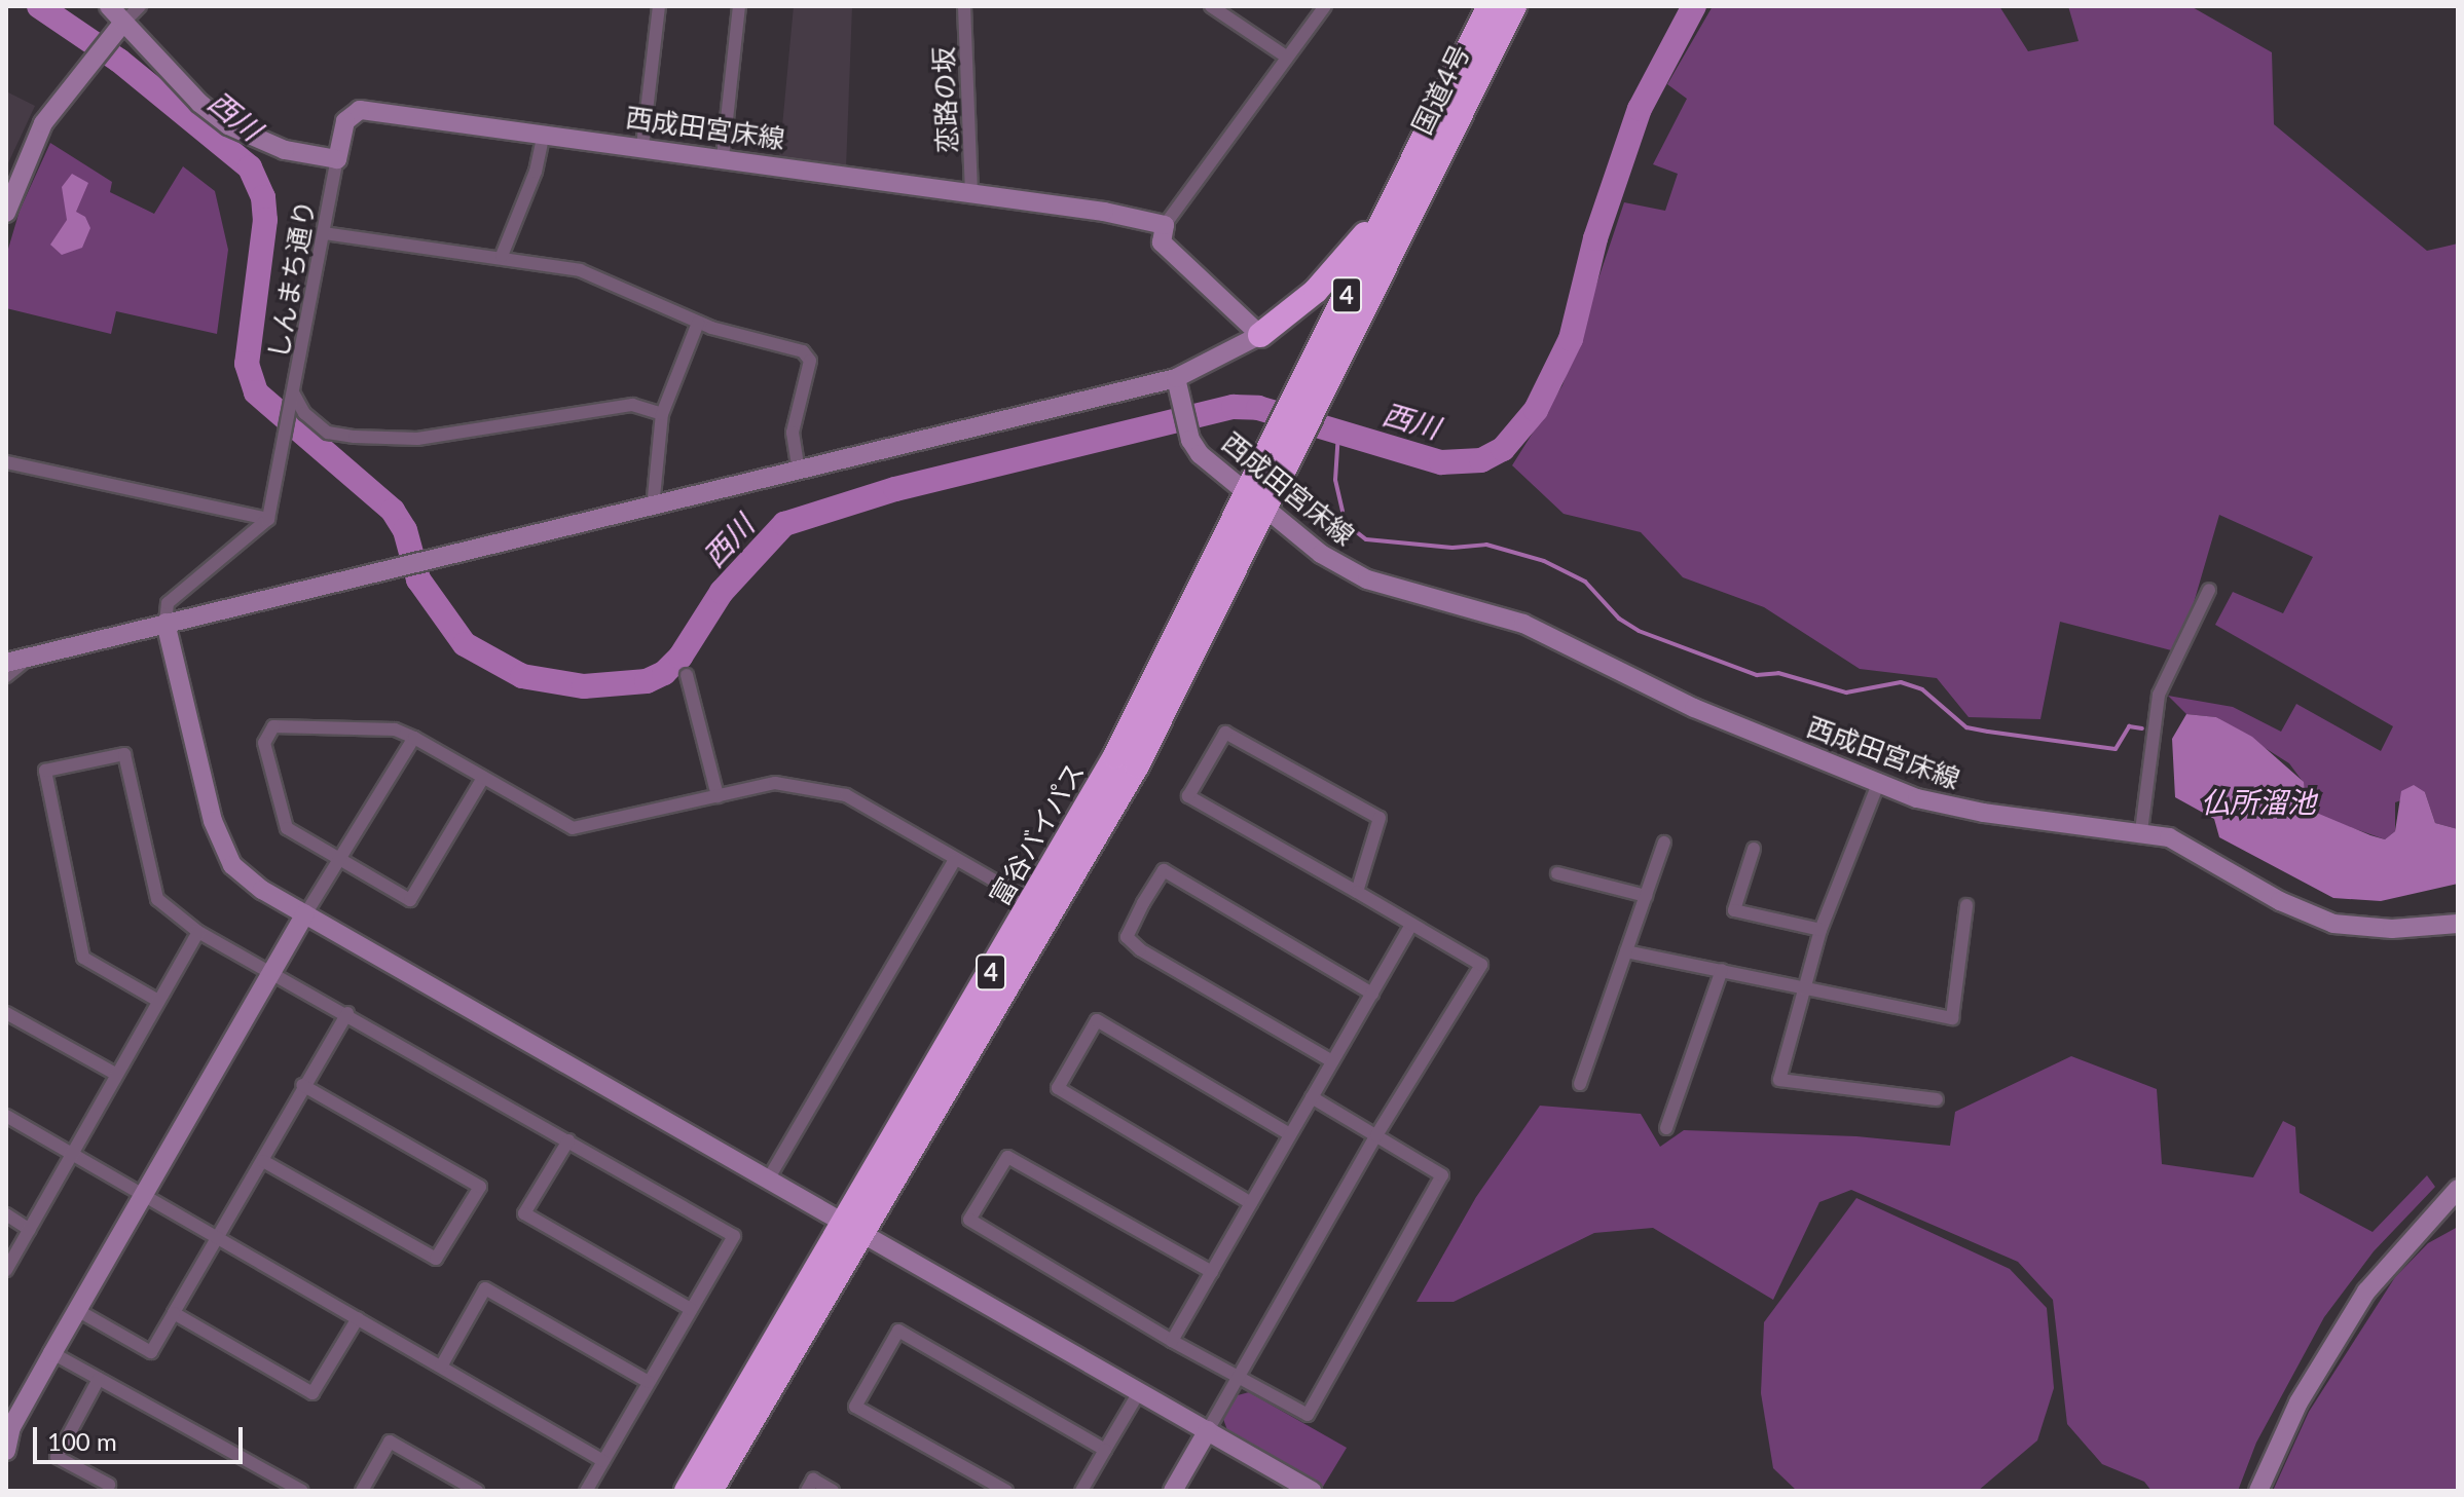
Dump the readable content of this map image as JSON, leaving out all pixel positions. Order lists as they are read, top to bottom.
{
  "streets": {
    "highway": ["国道4号", "4", "富谷バイパス"],
    "street": ["恋路の坂", "西成田宮床線", "しんまち通り"]
  },
  "crossings": [
    ["国道4号", "富谷バイパス"],
    ["恋路の坂", "西成田宮床線"],
    ["西成田宮床線", "しんまち通り"],
    ["西成田宮床線", "富谷バイパス"]
  ],
  "water": ["西川", "仏所溜池"],
  "scale_bar": "100 m"
}
